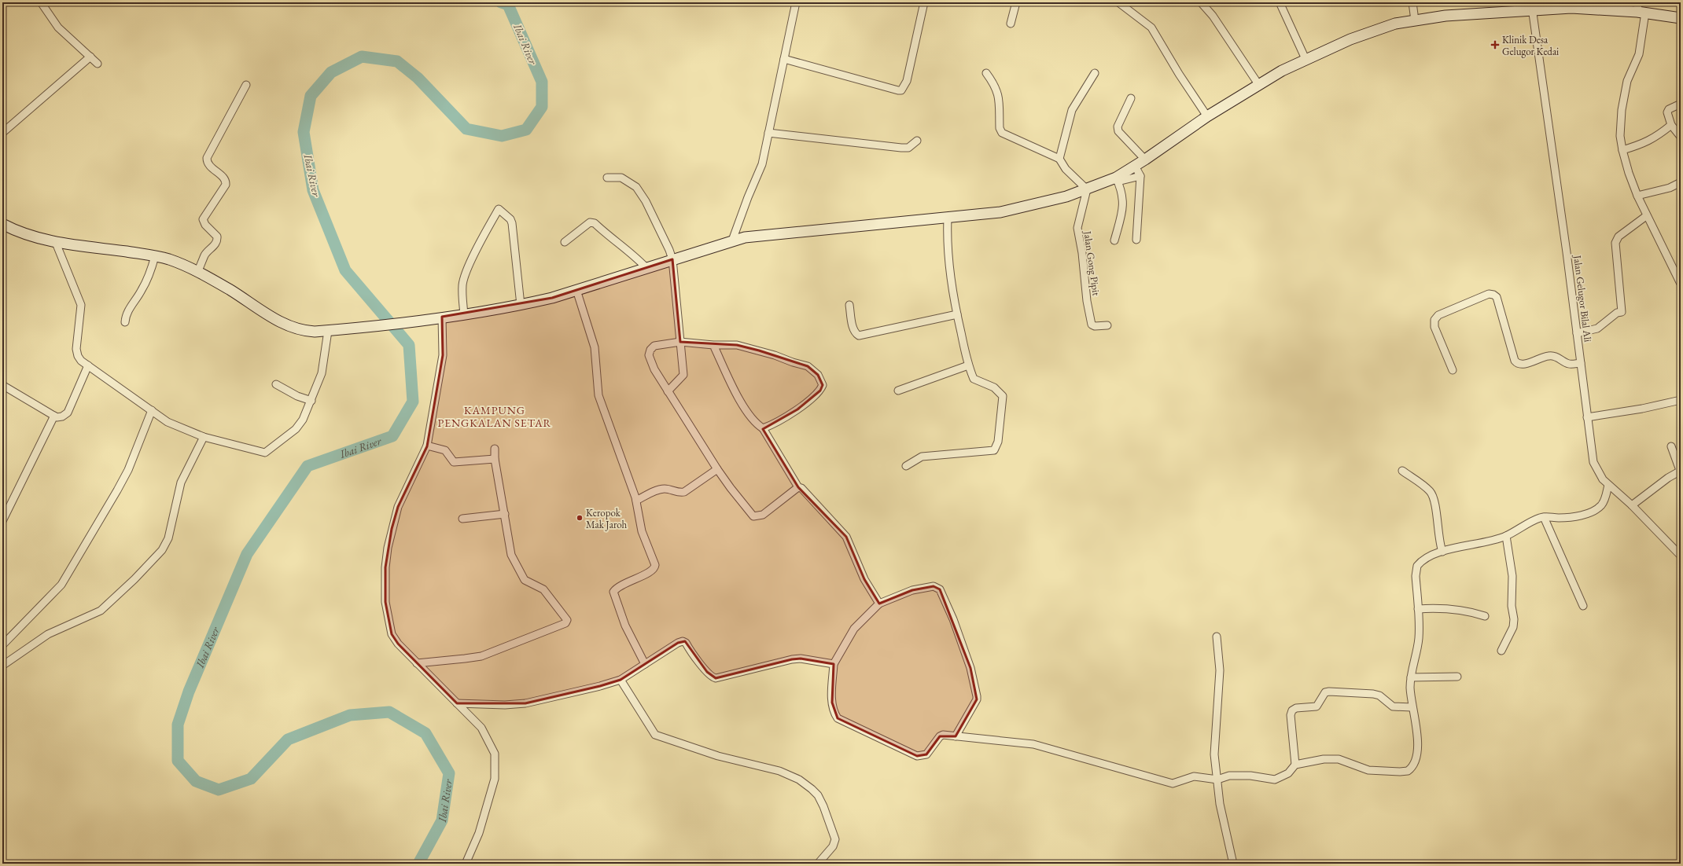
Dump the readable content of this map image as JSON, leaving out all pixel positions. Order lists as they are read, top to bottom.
{
  "streets": {
    "street": ["Jalan Gong Pipit", "Jalan Gelugor Bilal Ali"]
  },
  "districts": ["KAMPUNG PENGKALAN SETAR"],
  "water": ["Ibai River"],
  "places": {
    "health": ["Klinik Desa Gelugor Kedai"],
    "other": ["Keropok Mak Jaroh"]
  }
}
